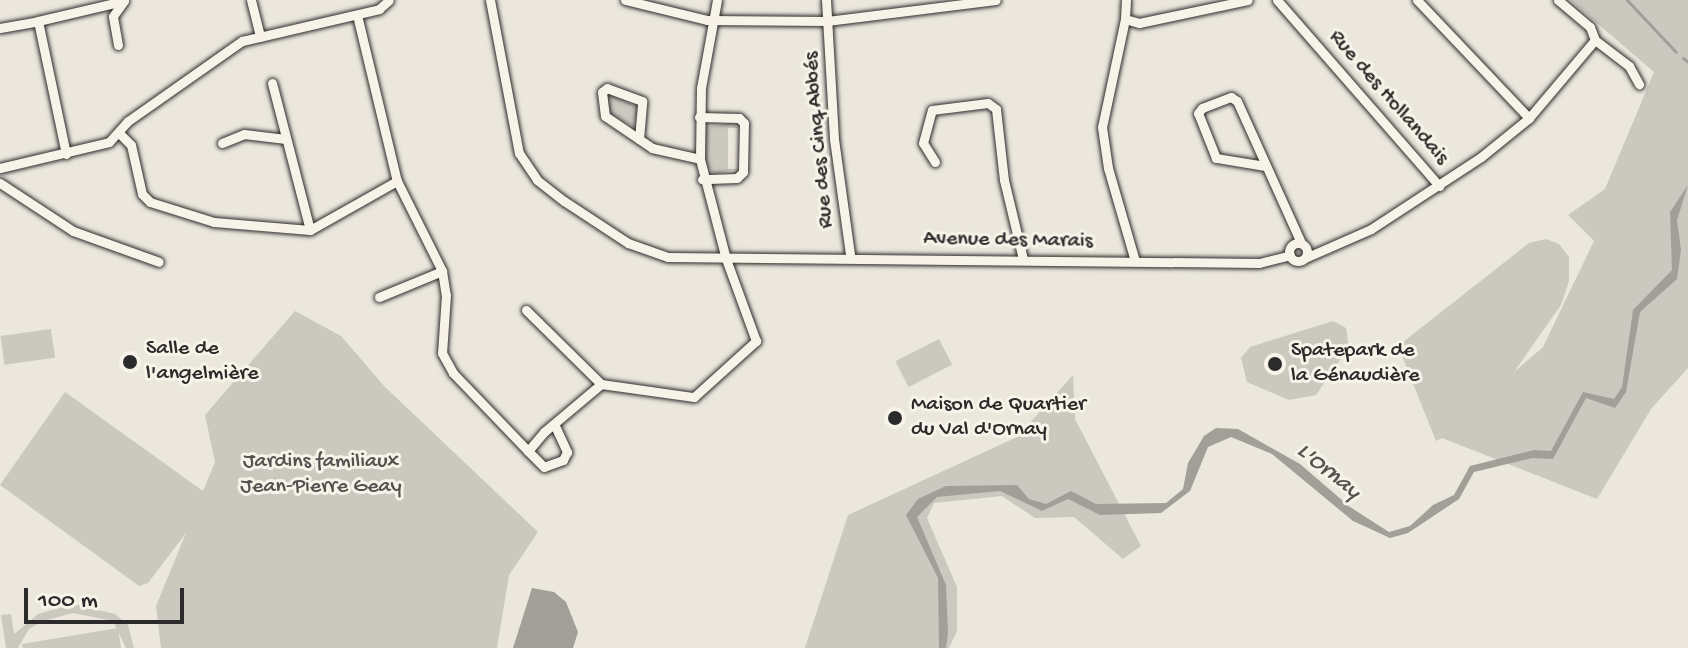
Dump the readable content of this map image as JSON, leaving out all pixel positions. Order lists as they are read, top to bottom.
{
  "streets": {
    "street": ["Rue des Hollandais", "Rue des Cinq Abbés", "Avenue des Marais"]
  },
  "crossings": [
    ["Rue des Cinq Abbés", "Avenue des Marais"]
  ],
  "water": ["L'Ornay"],
  "parks": ["Jardins familiaux Jean-Pierre Geay"],
  "places": ["Salle de l'angelmière", "Spatepark de la Génaudière", "Maison de Quartier du Val d'Ornay"],
  "scale_bar": "100 m"
}
